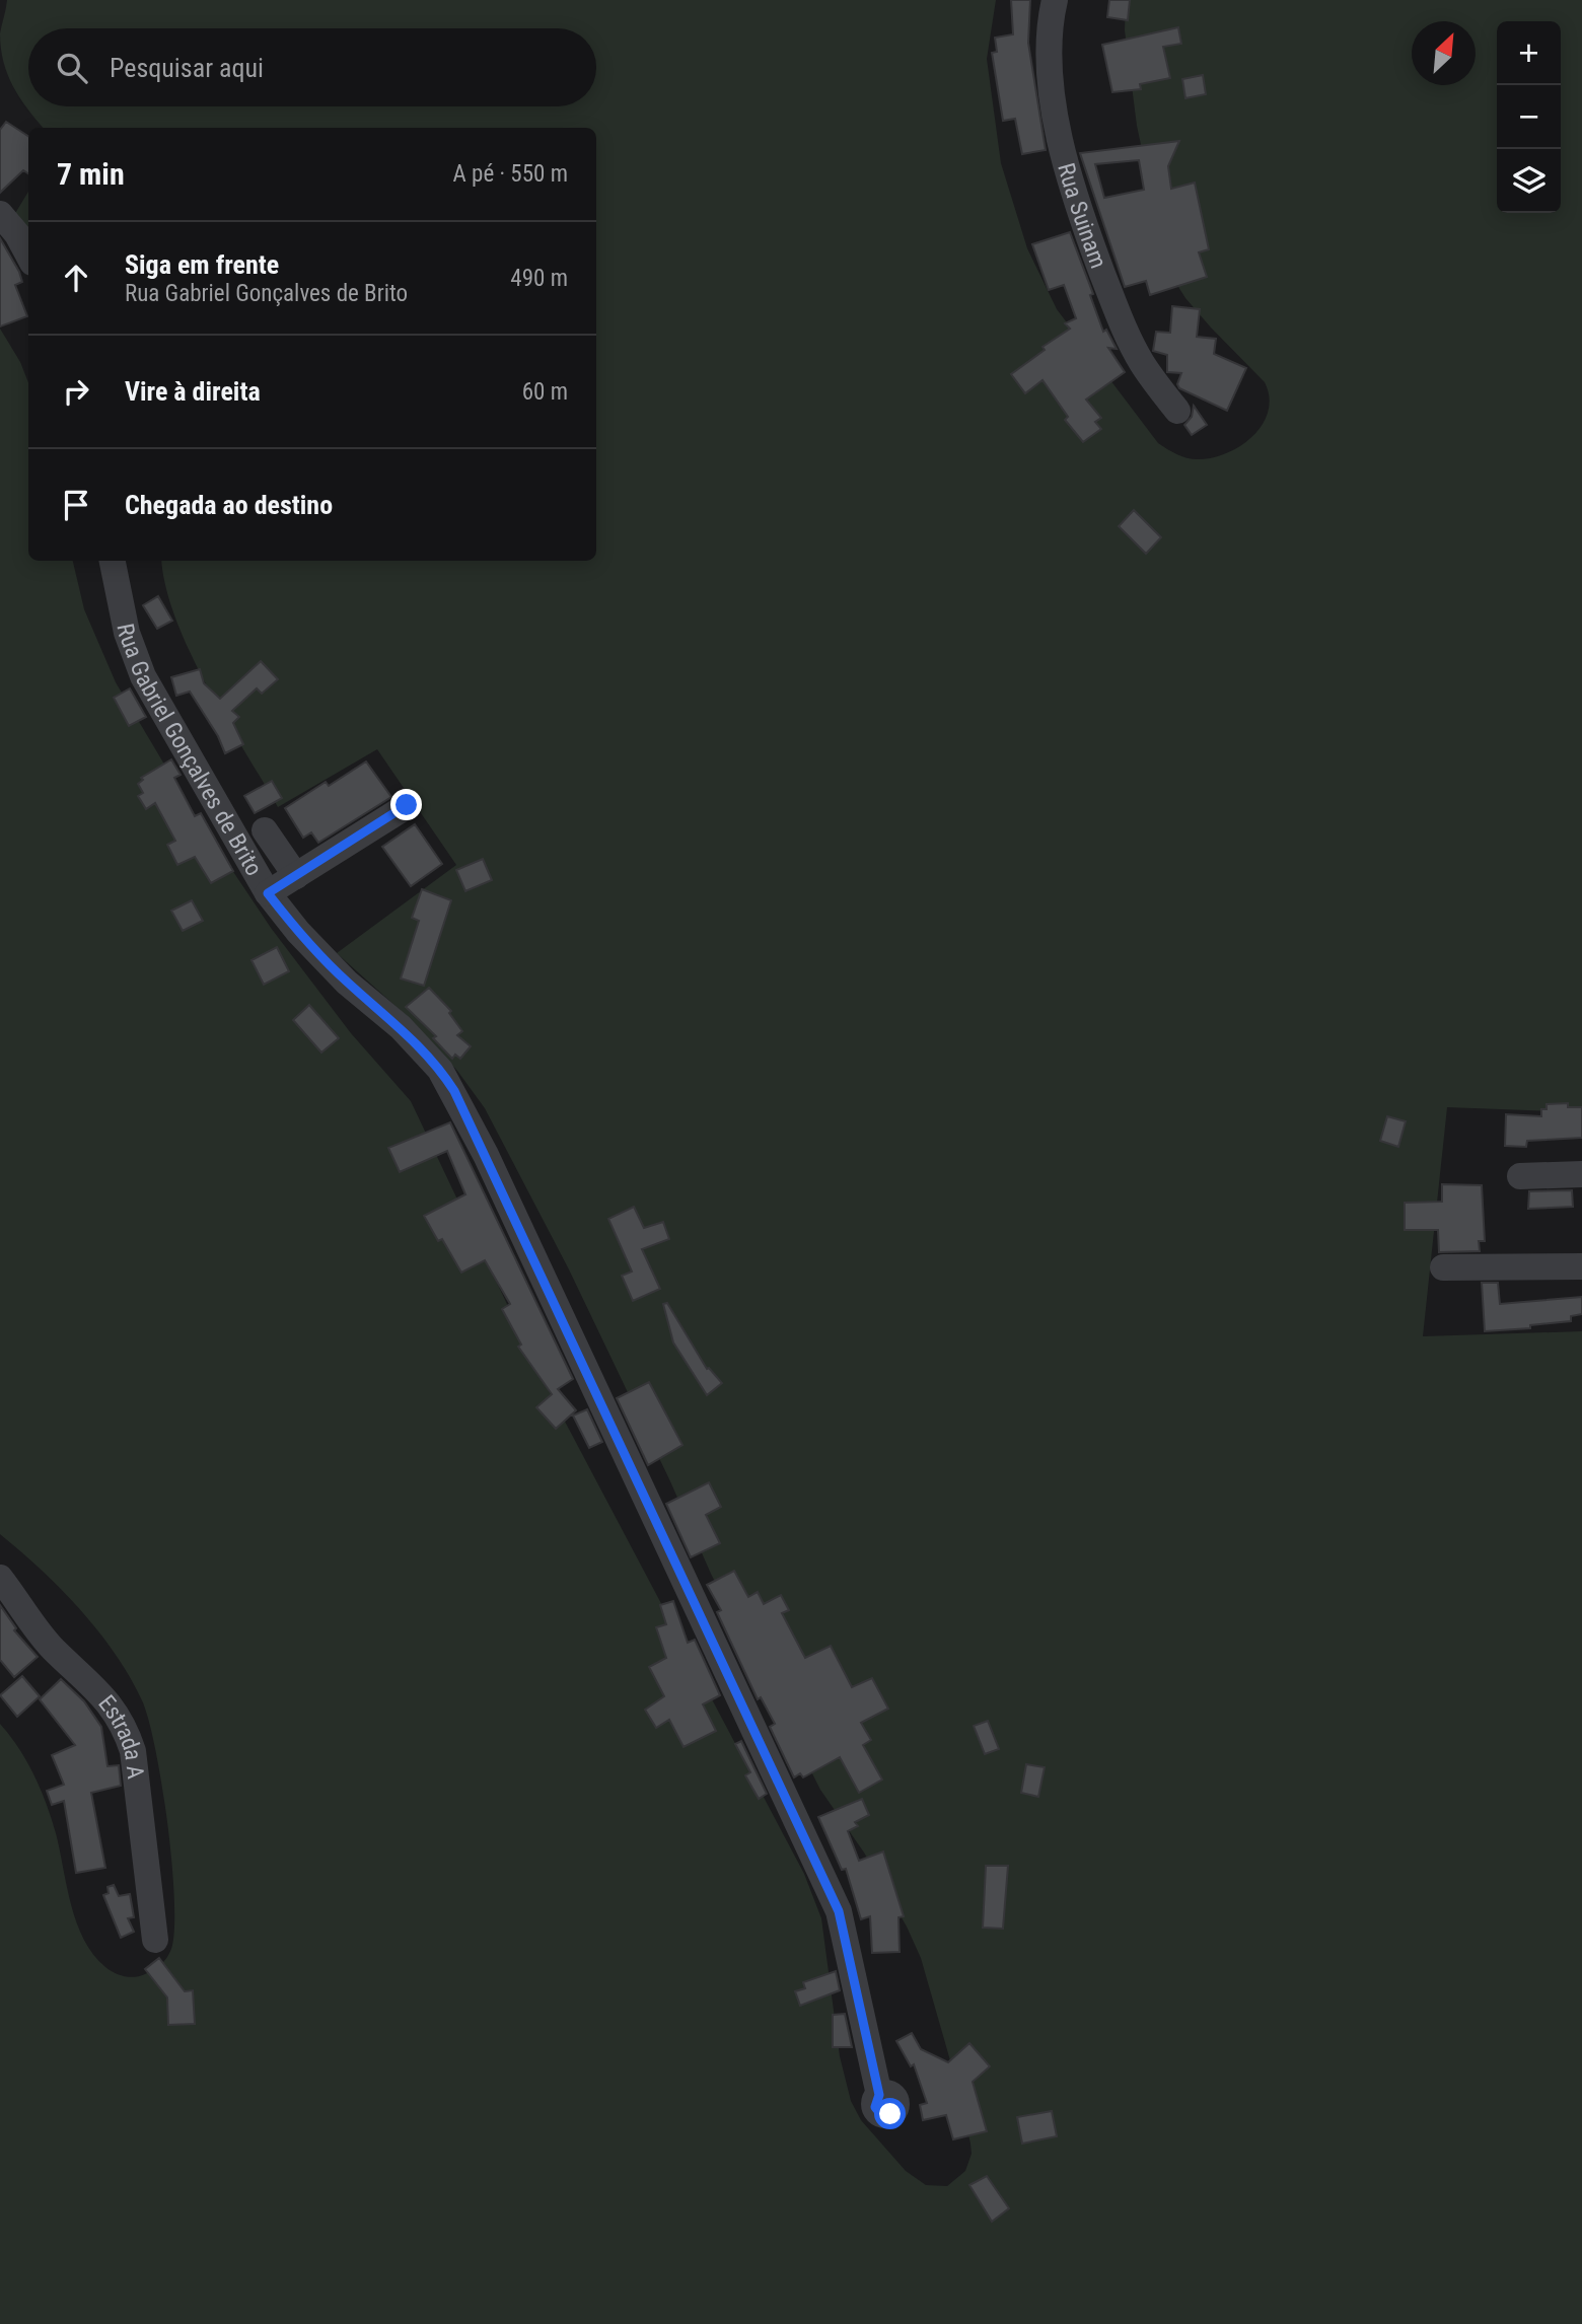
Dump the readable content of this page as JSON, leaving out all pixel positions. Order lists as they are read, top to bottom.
{
  "streets": {
    "street": ["Rua Suinam", "Rua Gabriel Gonçalves de Brito", "Estrada A"]
  },
  "north": "top right",
  "page": {
    "map_buttons": ["+", "−"],
    "search": "Pesquisar aqui",
    "heading": ["7 min", "A pé · 550 m"],
    "list": [
      ["Siga em frente", "Rua Gabriel Gonçalves de Brito", "490 m"],
      ["Vire à direita", "60 m"],
      "Chegada ao destino"
    ]
  }
}
